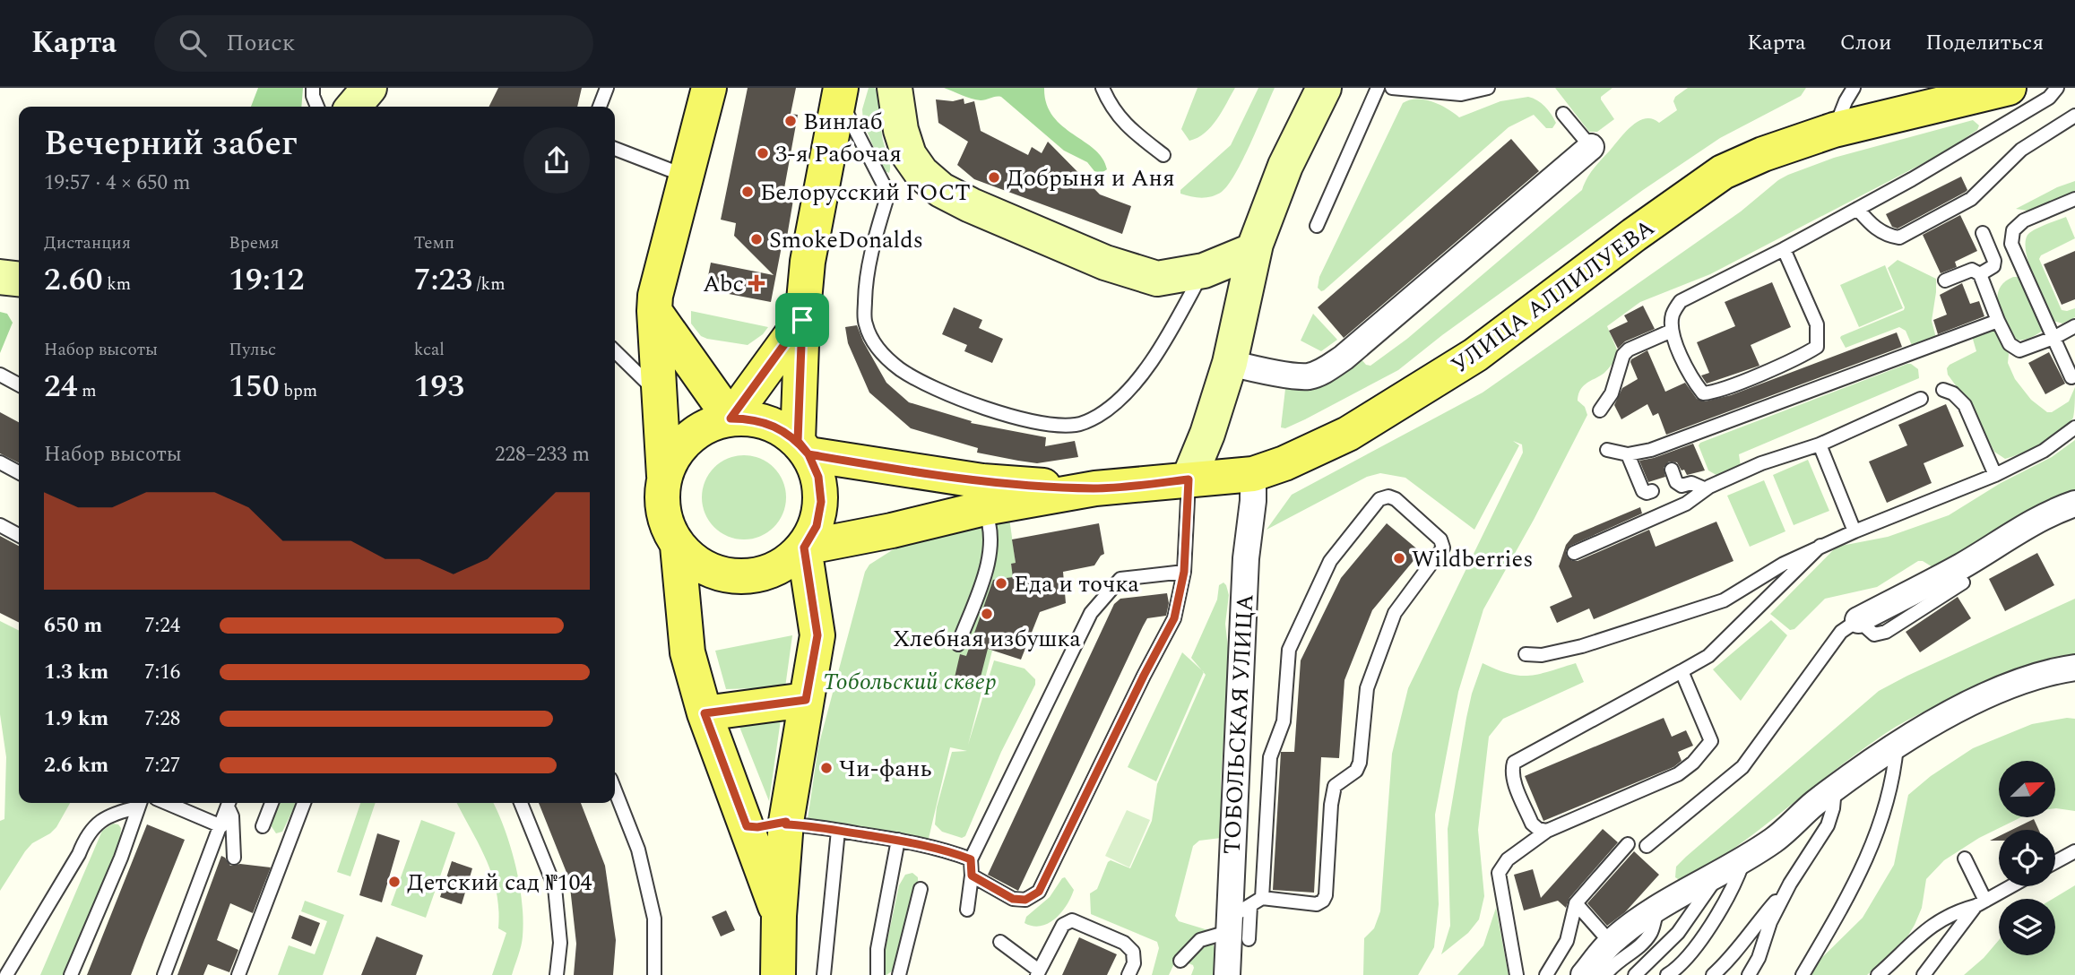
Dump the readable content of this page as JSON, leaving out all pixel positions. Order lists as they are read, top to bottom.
{
  "streets": {
    "main road": ["УЛИЦА АЛЛИЛУЕВА"],
    "street": ["ТОБОЛЬСКАЯ УЛИЦА"]
  },
  "crossings": [
    ["УЛИЦА АЛЛИЛУЕВА", "ТОБОЛЬСКАЯ УЛИЦА"]
  ],
  "parks": ["Тобольский сквер"],
  "places": {
    "other": [
      "Винлаб",
      "3-я Рабочая",
      "Добрыня и Аня",
      "Белорусский ГОСТ",
      "SmokeDonalds",
      "Wildberries",
      "Еда и точка",
      "Хлебная избушка",
      "Чи-фань",
      "Детский сад №104"
    ],
    "health": ["Abc"]
  },
  "north": "top right",
  "page": {
    "header": "Карта",
    "search": "Поиск",
    "nav": ["Карта", "Слои", "Поделиться"],
    "heading": ["Вечерний забег", "19:57 · 4 × 650 m"],
    "stats": [
      ["Дистанция", "2.60 km"],
      ["Время", "19:12"],
      ["Темп", "7:23 /km"],
      ["Набор высоты", "24 m"],
      ["Пульс", "150 bpm"],
      ["kcal", "193"]
    ],
    "chart": ["Набор высоты", "228–233 m"],
    "list": [
      {
        "name": "650 m",
        "note": "7:24"
      },
      {
        "name": "1.3 km",
        "note": "7:16"
      },
      {
        "name": "1.9 km",
        "note": "7:28"
      },
      {
        "name": "2.6 km",
        "note": "7:27"
      }
    ]
  }
}
